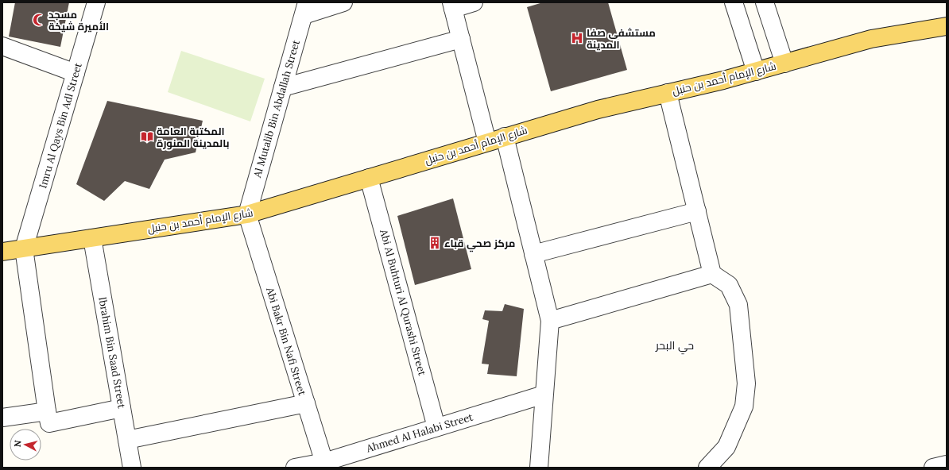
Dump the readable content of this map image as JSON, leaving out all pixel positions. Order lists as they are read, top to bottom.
{
  "streets": {
    "main road": ["شارع الإمام أحمد بن حنبل"],
    "street": [
      "Al Mutalib Bin Abdallah Street",
      "Imru Al Qays Bin Adl Street",
      "Abi Al Buhturi Al Qurashi Street",
      "Abi Bakr Bin Nafi Street",
      "Ibrahim Bin Saad Street",
      "Ahmed Al Halabi Street"
    ]
  },
  "crossings": [
    ["شارع الإمام أحمد بن حنبل", "Al Mutalib Bin Abdallah Street"],
    ["شارع الإمام أحمد بن حنبل", "Imru Al Qays Bin Adl Street"],
    ["شارع الإمام أحمد بن حنبل", "Abi Al Buhturi Al Qurashi Street"],
    ["شارع الإمام أحمد بن حنبل", "Abi Bakr Bin Nafi Street"],
    ["شارع الإمام أحمد بن حنبل", "Ibrahim Bin Saad Street"],
    ["Al Mutalib Bin Abdallah Street", "Abi Bakr Bin Nafi Street"],
    ["Abi Al Buhturi Al Qurashi Street", "Ahmed Al Halabi Street"],
    ["Abi Bakr Bin Nafi Street", "Ahmed Al Halabi Street"]
  ],
  "districts": ["حي البحر"],
  "places": {
    "mosque": ["مسجد الأميرة شيخة"],
    "hospital": ["مستشفی صفا المدینة"],
    "library": ["المكتبة العامة بالمدينة المنورة"],
    "building": ["مركز صحي قباء"]
  },
  "north": "left"
}
